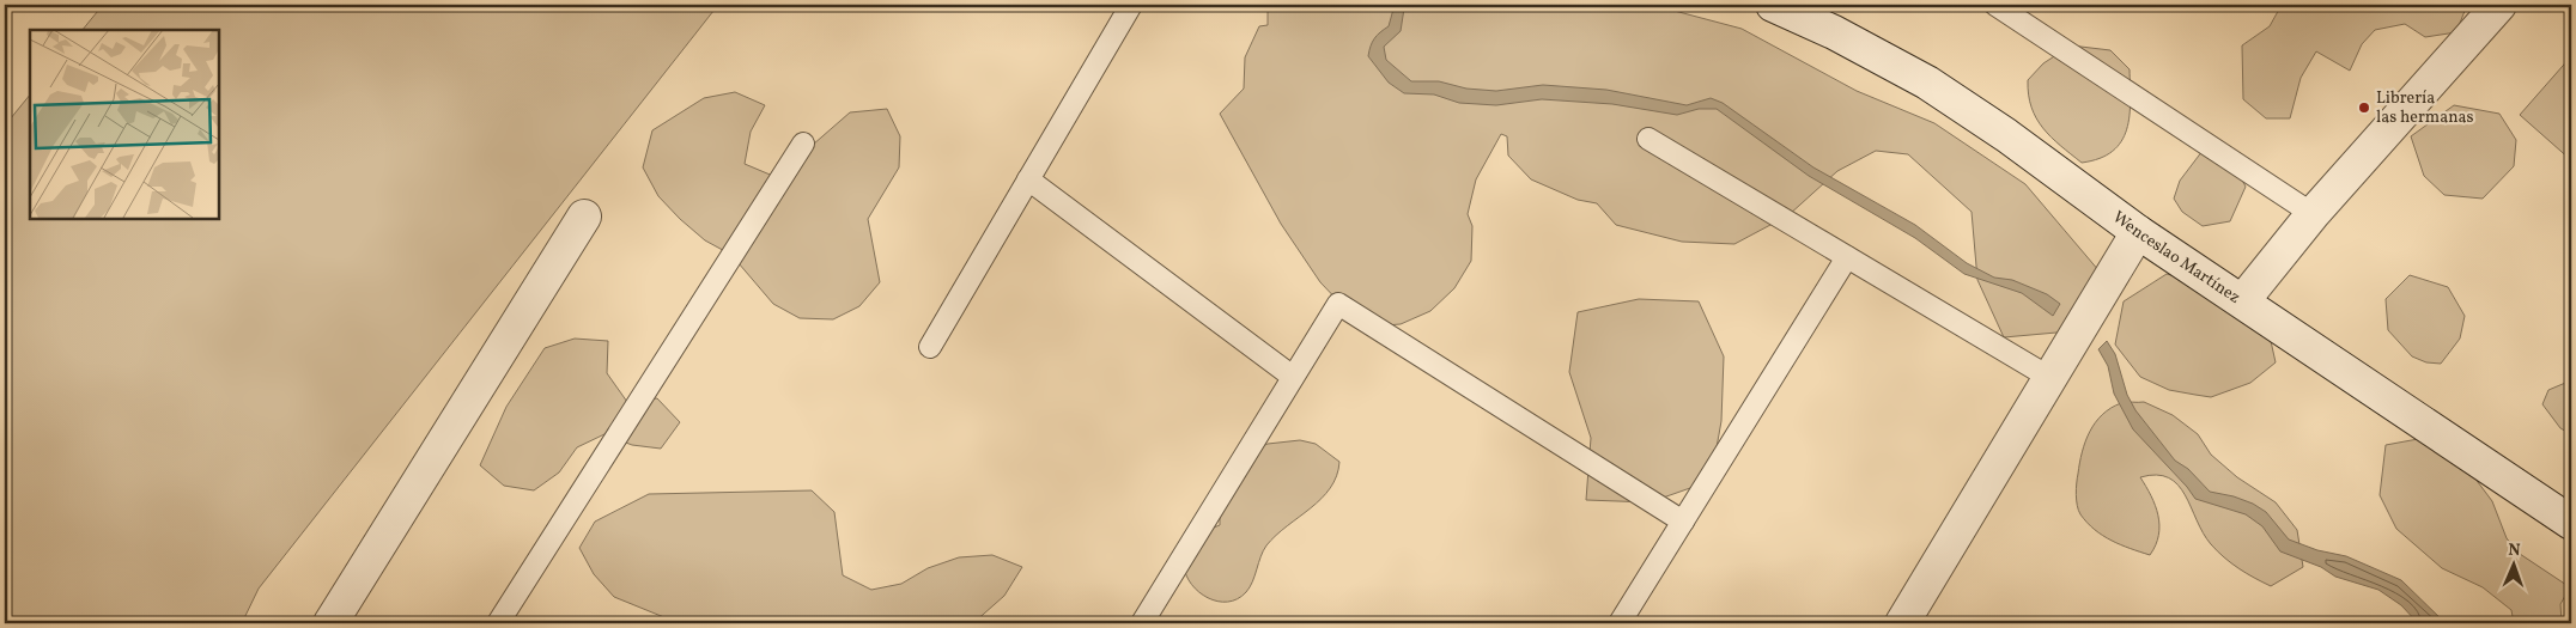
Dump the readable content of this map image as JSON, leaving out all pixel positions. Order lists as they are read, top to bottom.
{
  "streets": {
    "street": ["Wenceslao Martínez"]
  },
  "places": ["Librería las hermanas"],
  "north": "top"
}
